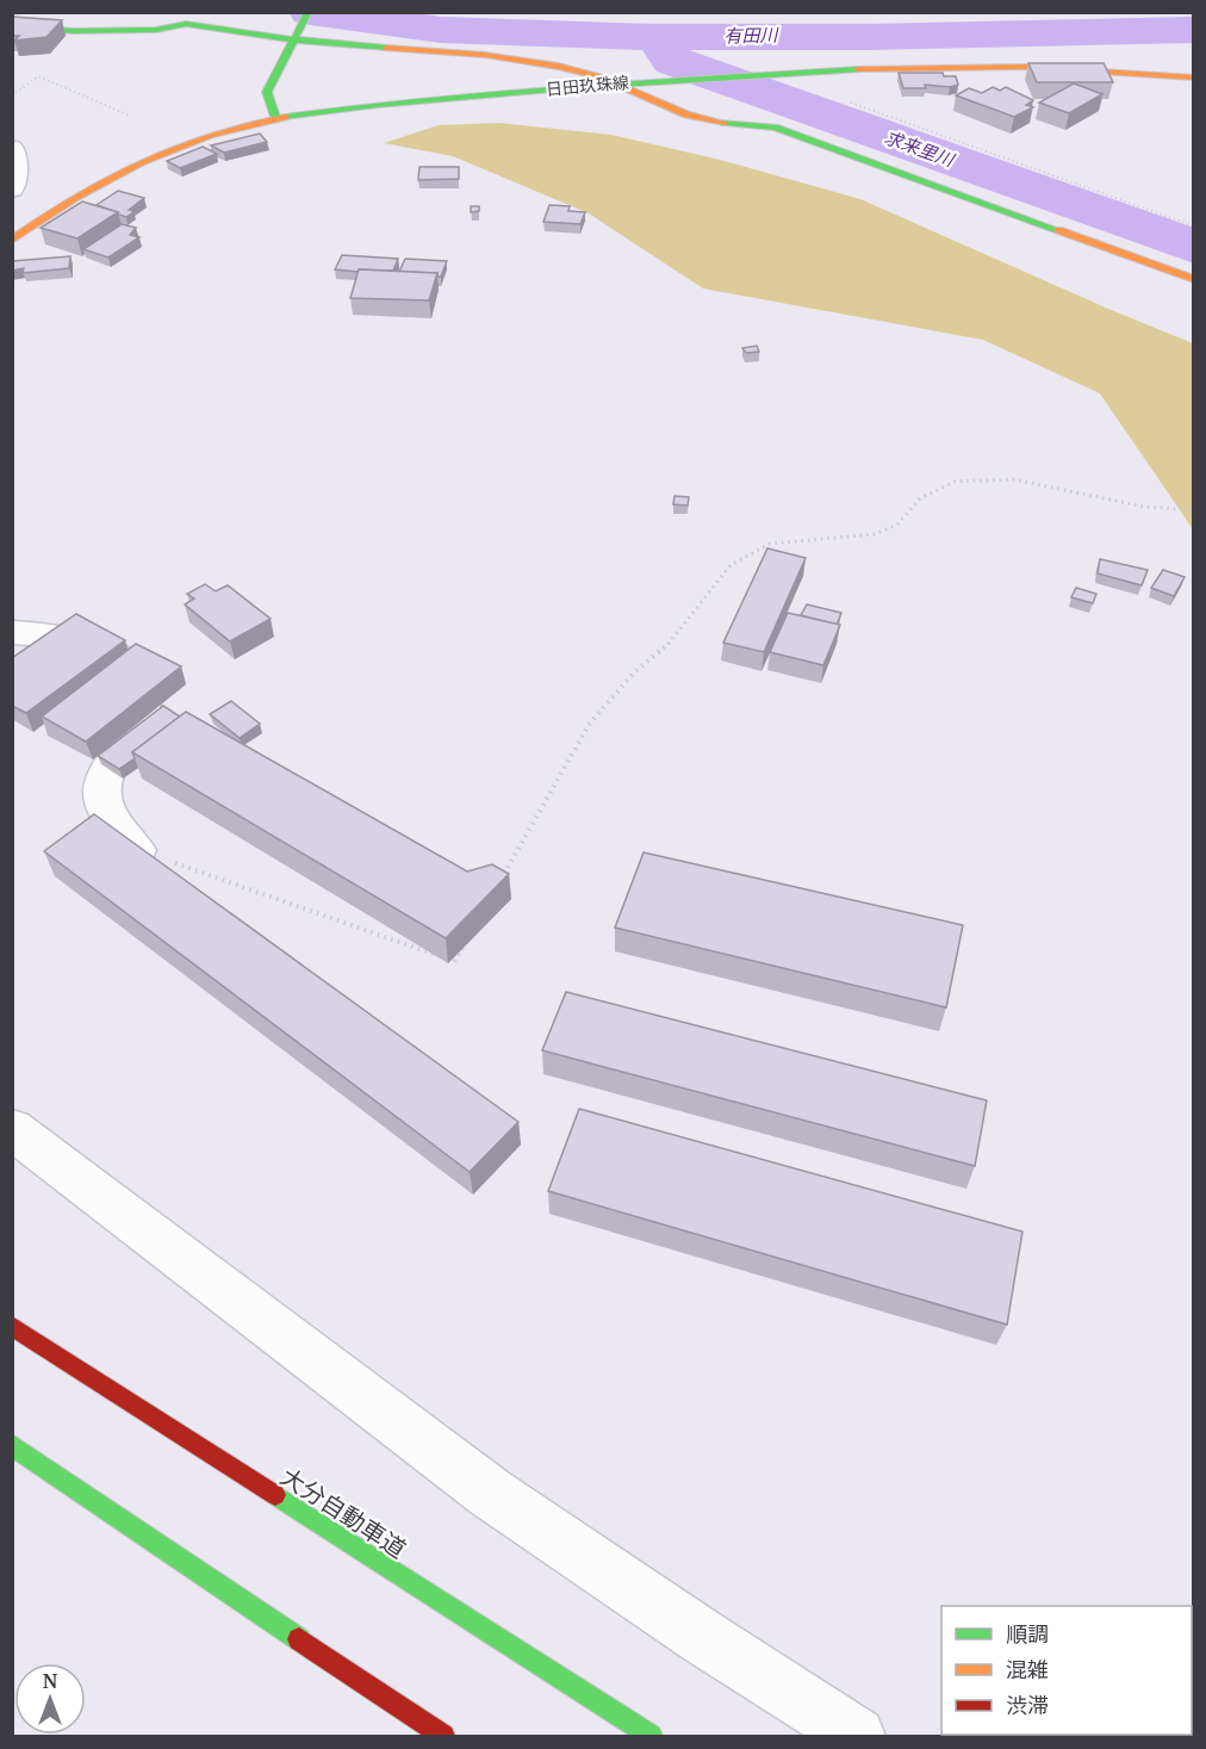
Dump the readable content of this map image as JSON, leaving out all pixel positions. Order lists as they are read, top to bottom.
{
  "streets": {
    "main road": ["日田玖珠線", "大分自動車道"]
  },
  "water": ["有田川", "求来里川"],
  "legend": ["順調", "混雑", "渋滞"],
  "north": "top"
}
